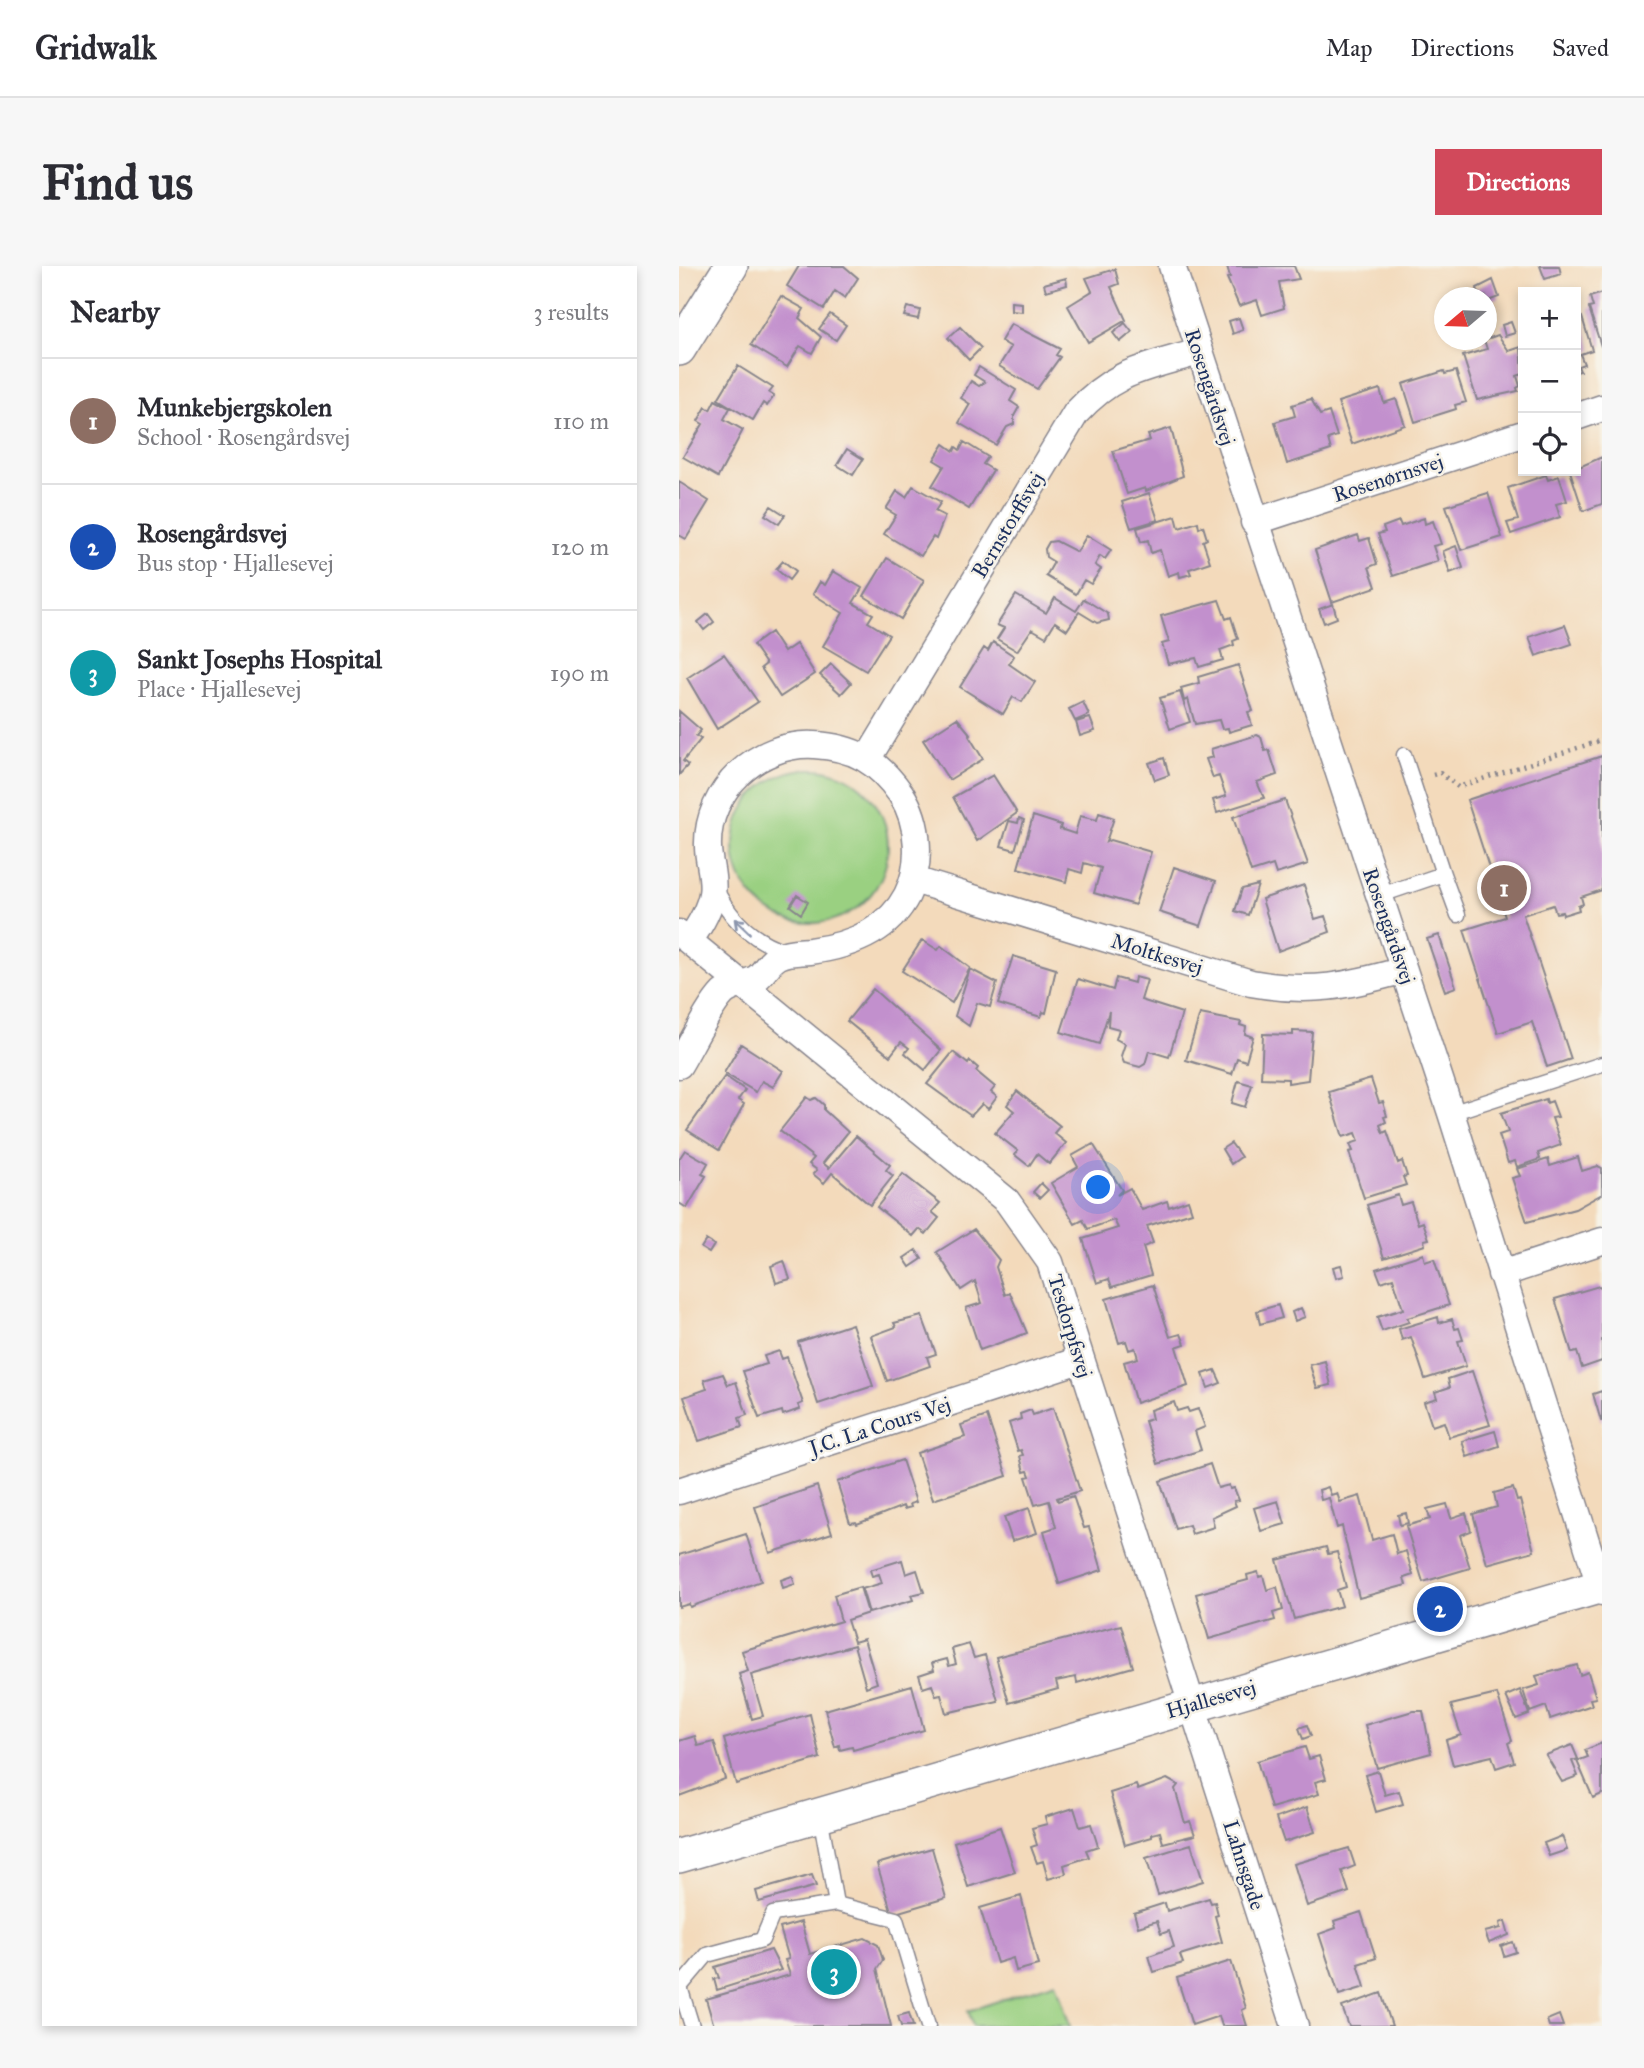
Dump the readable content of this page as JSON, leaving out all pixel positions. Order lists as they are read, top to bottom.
{
  "streets": {
    "street": [
      "Rosengårdsvej",
      "Rosenørnsvej",
      "Bernstorffsvej",
      "Moltkesvej",
      "Tesdorpfsvej",
      "J.C. La Cours Vej",
      "Hjallesevej",
      "Lahnsgade"
    ]
  },
  "crossings": [
    ["Rosengårdsvej", "Rosenørnsvej"],
    ["Rosengårdsvej", "Bernstorffsvej"],
    ["Rosengårdsvej", "Moltkesvej"],
    ["Rosengårdsvej", "Hjallesevej"],
    ["Bernstorffsvej", "Moltkesvej"],
    ["Tesdorpfsvej", "J.C. La Cours Vej"],
    ["Tesdorpfsvej", "Hjallesevej"],
    ["Tesdorpfsvej", "Lahnsgade"],
    ["Hjallesevej", "Lahnsgade"]
  ],
  "north": "left",
  "page": {
    "header": "Gridwalk",
    "nav": ["Map", "Directions", "Saved"],
    "buttons": "Directions",
    "title": "Find us",
    "heading": ["Nearby", "3 results"],
    "map_buttons": ["+", "−"],
    "list": [
      {
        "mark": "1",
        "name": "Munkebjergskolen",
        "note": "School · Rosengårdsvej",
        "value": "110 m"
      },
      {
        "mark": "2",
        "name": "Rosengårdsvej",
        "note": "Bus stop · Hjallesevej",
        "value": "120 m"
      },
      {
        "mark": "3",
        "name": "Sankt Josephs Hospital",
        "note": "Place · Hjallesevej",
        "value": "190 m"
      }
    ],
    "pins": ["1", "2", "3"]
  }
}
